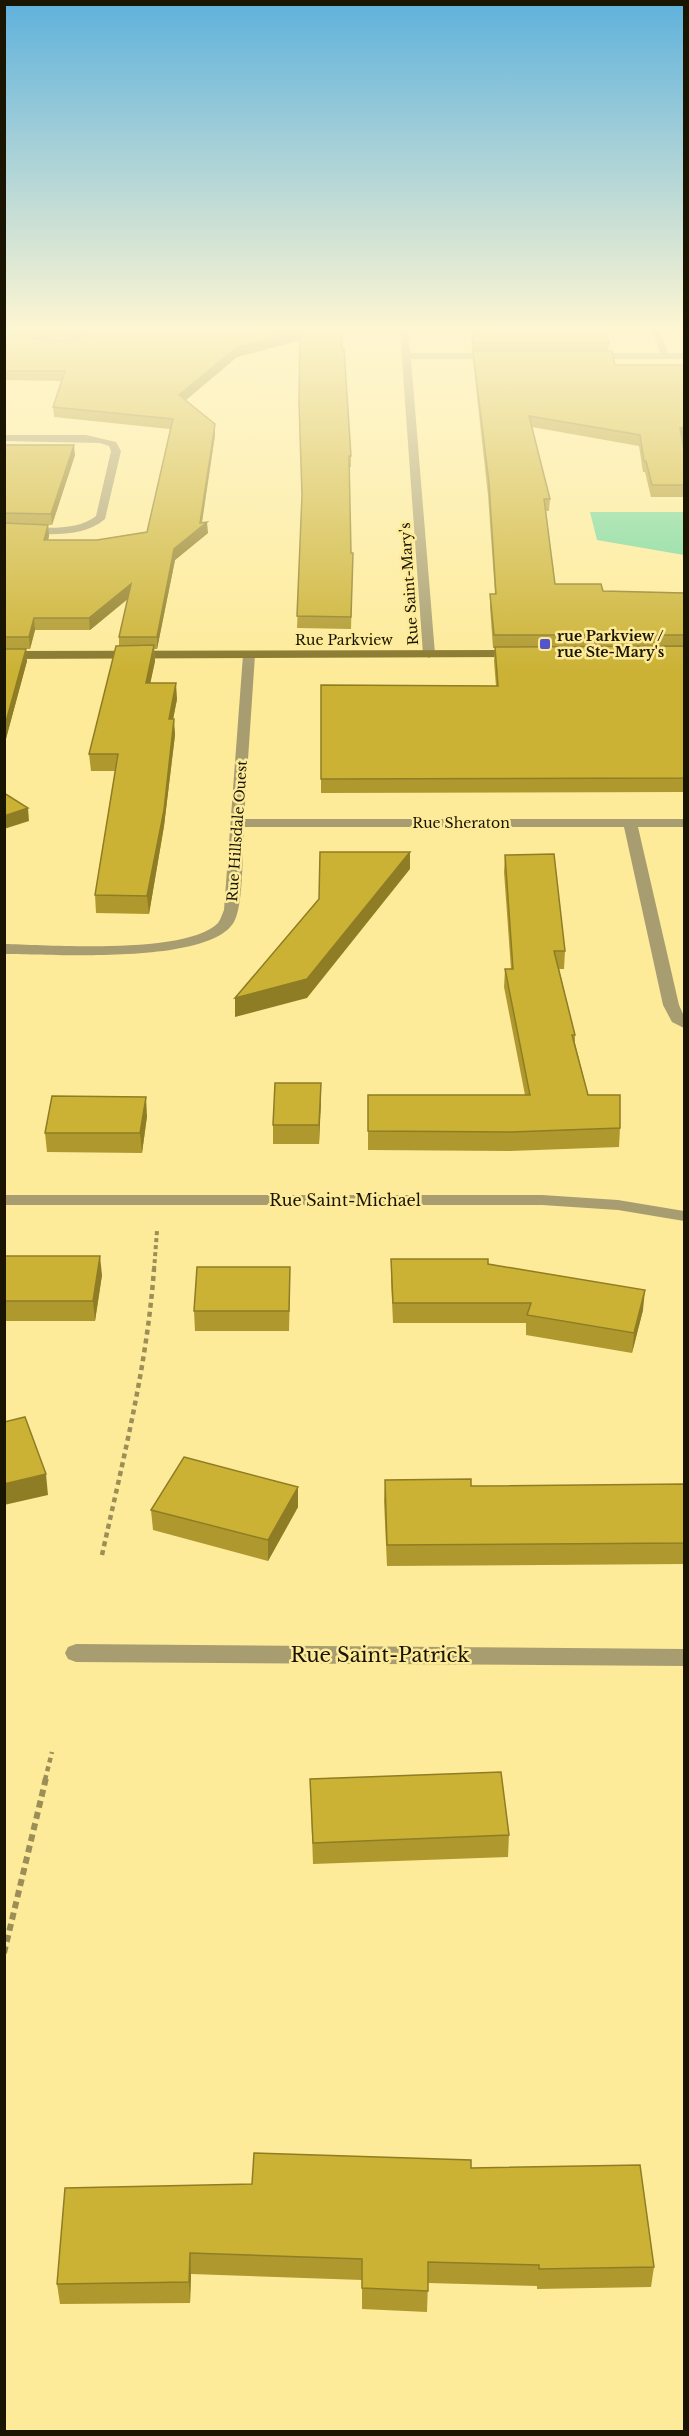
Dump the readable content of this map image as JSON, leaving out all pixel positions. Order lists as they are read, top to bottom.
{
  "streets": {
    "street": [
      "Rue Saint-Mary's",
      "Rue Parkview",
      "Rue Sheraton",
      "Rue Hillsdale Ouest",
      "Rue Saint-Michael",
      "Rue Saint-Patrick"
    ]
  },
  "crossings": [
    ["Rue Saint-Mary's", "Rue Parkview"],
    ["Rue Parkview", "Rue Hillsdale Ouest"],
    ["Rue Sheraton", "Rue Hillsdale Ouest"]
  ],
  "places": {
    "transit": ["rue Parkview / rue Ste-Mary's"]
  }
}
